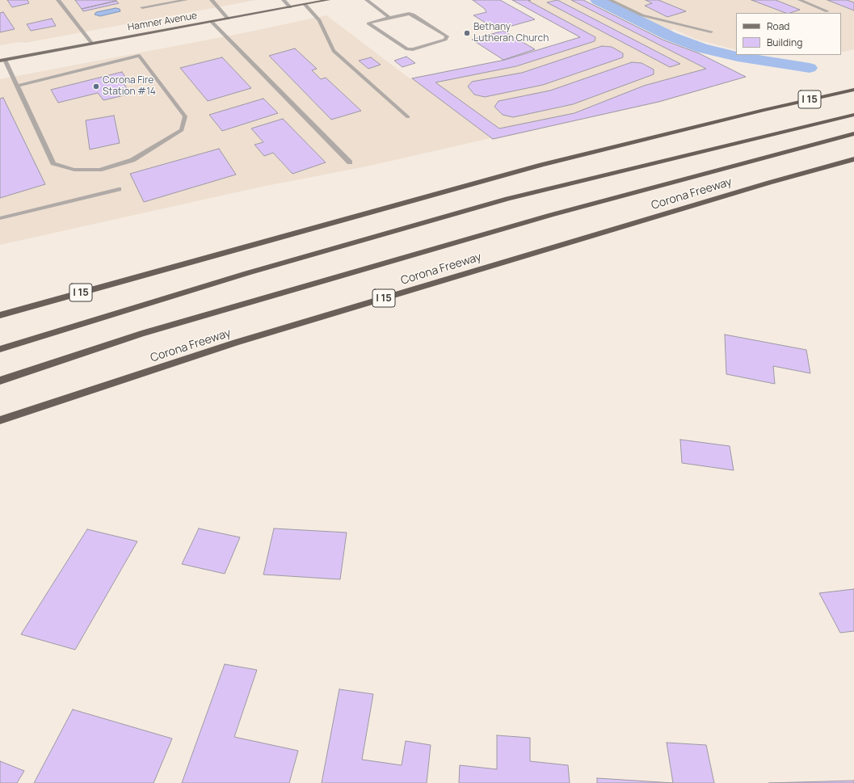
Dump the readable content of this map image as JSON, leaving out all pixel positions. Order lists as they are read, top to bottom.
{
  "streets": {
    "highway": ["I 15", "Corona Freeway"],
    "main road": ["Hamner Avenue"]
  },
  "places": ["Bethany Lutheran Church", "Corona Fire Station #14"],
  "legend": ["Road", "Building"]
}
